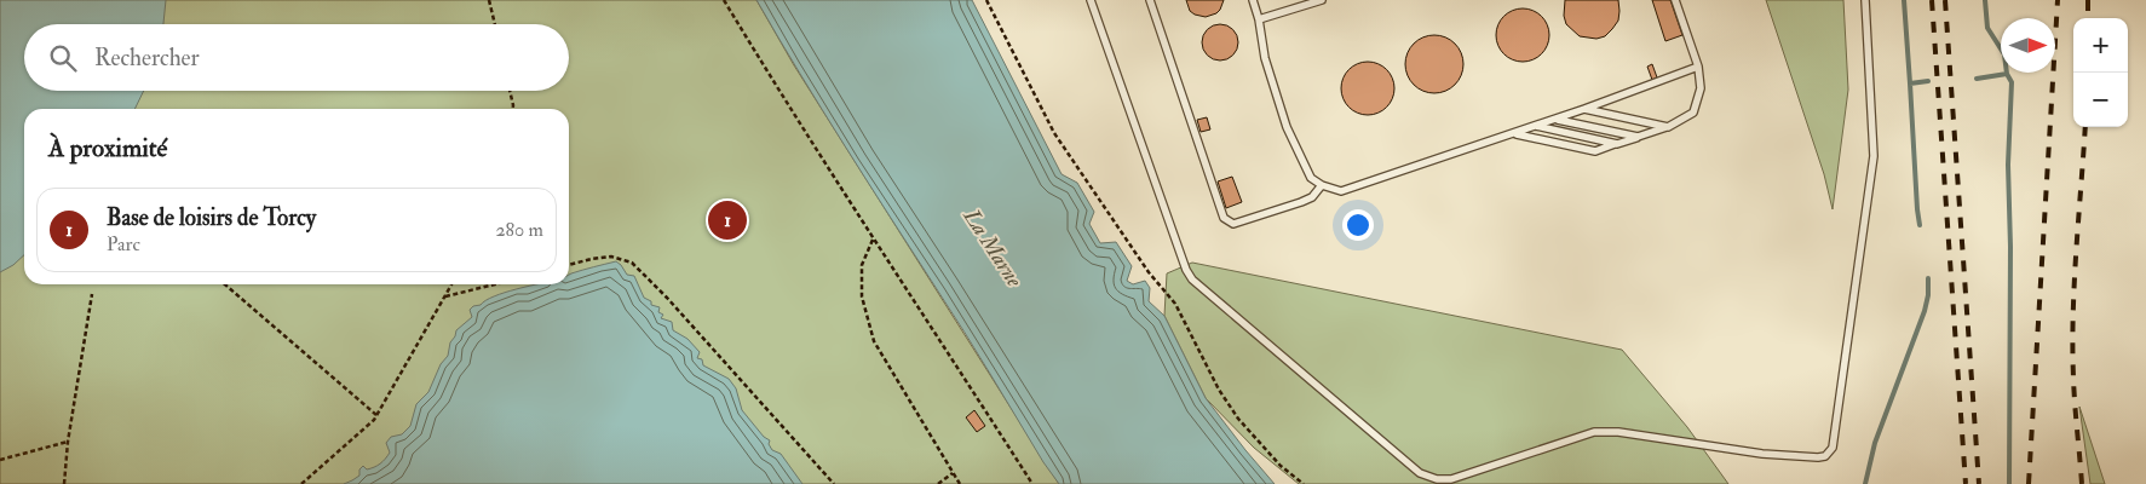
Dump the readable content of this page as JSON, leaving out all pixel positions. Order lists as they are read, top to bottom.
{
  "water": ["La Marne"],
  "north": "right",
  "page": {
    "map_buttons": ["+", "−"],
    "search": "Rechercher",
    "heading": "À proximité",
    "list": [
      {
        "mark": "1",
        "name": "Base de loisirs de Torcy",
        "note": "Parc",
        "value": "280 m"
      }
    ],
    "pins": "1"
  }
}
